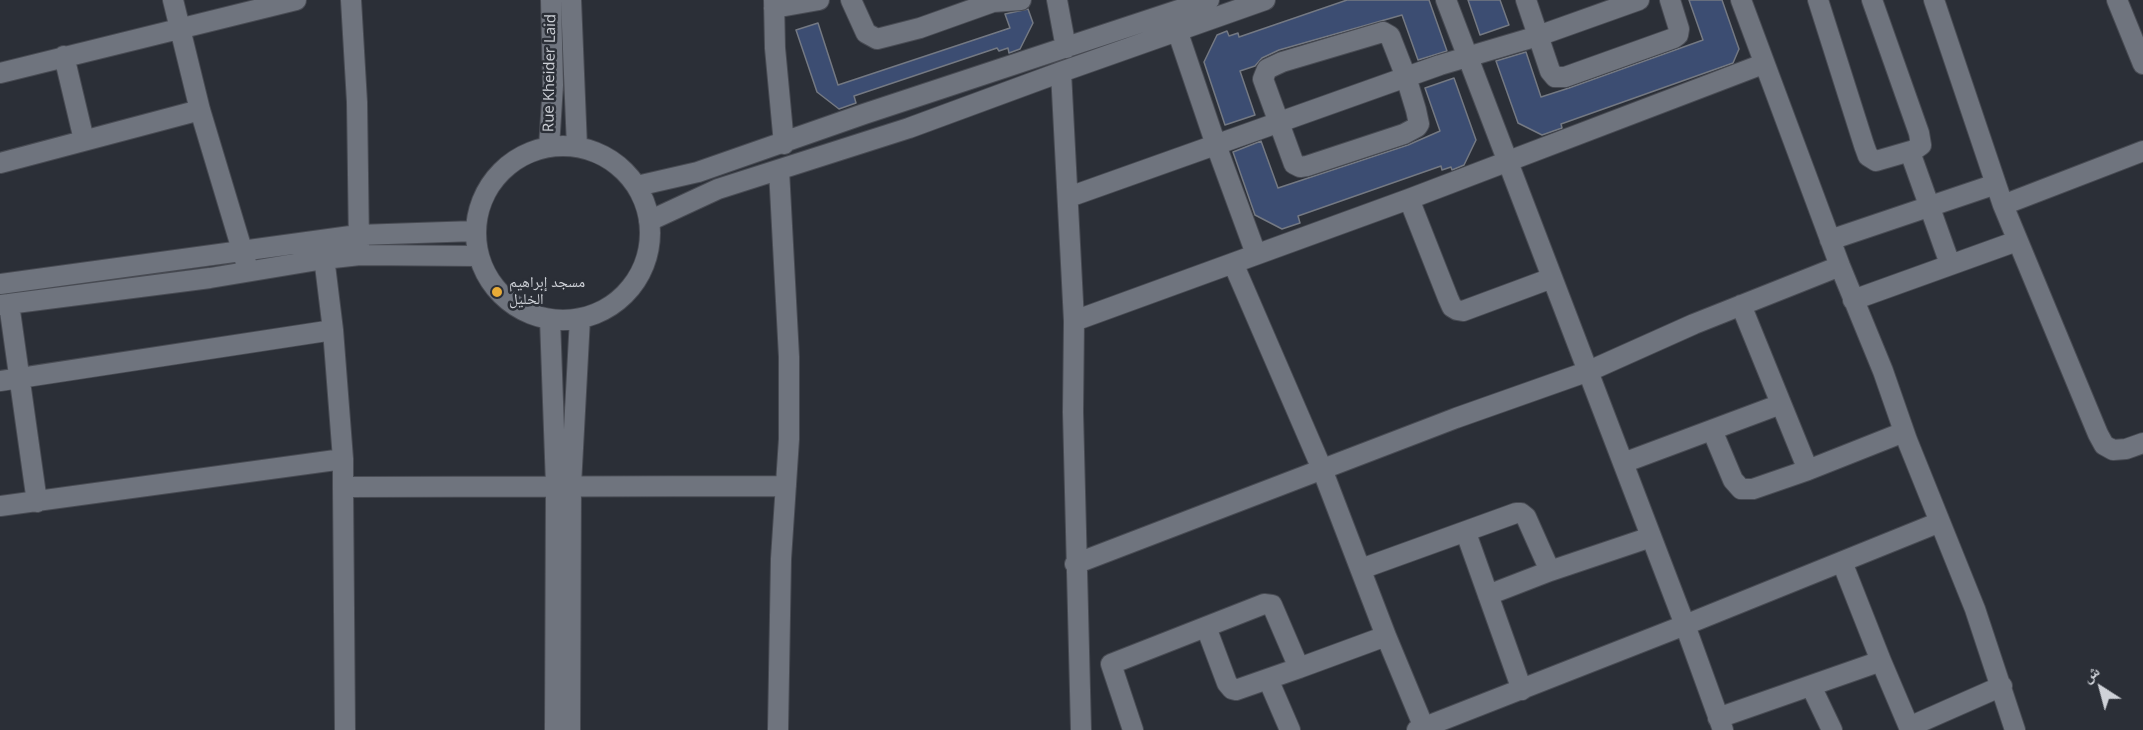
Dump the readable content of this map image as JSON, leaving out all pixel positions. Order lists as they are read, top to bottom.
{
  "streets": {
    "street": ["Rue Kheider Laid"]
  },
  "places": ["مسجد إبراهيم الخليل"],
  "north": "top left"
}
